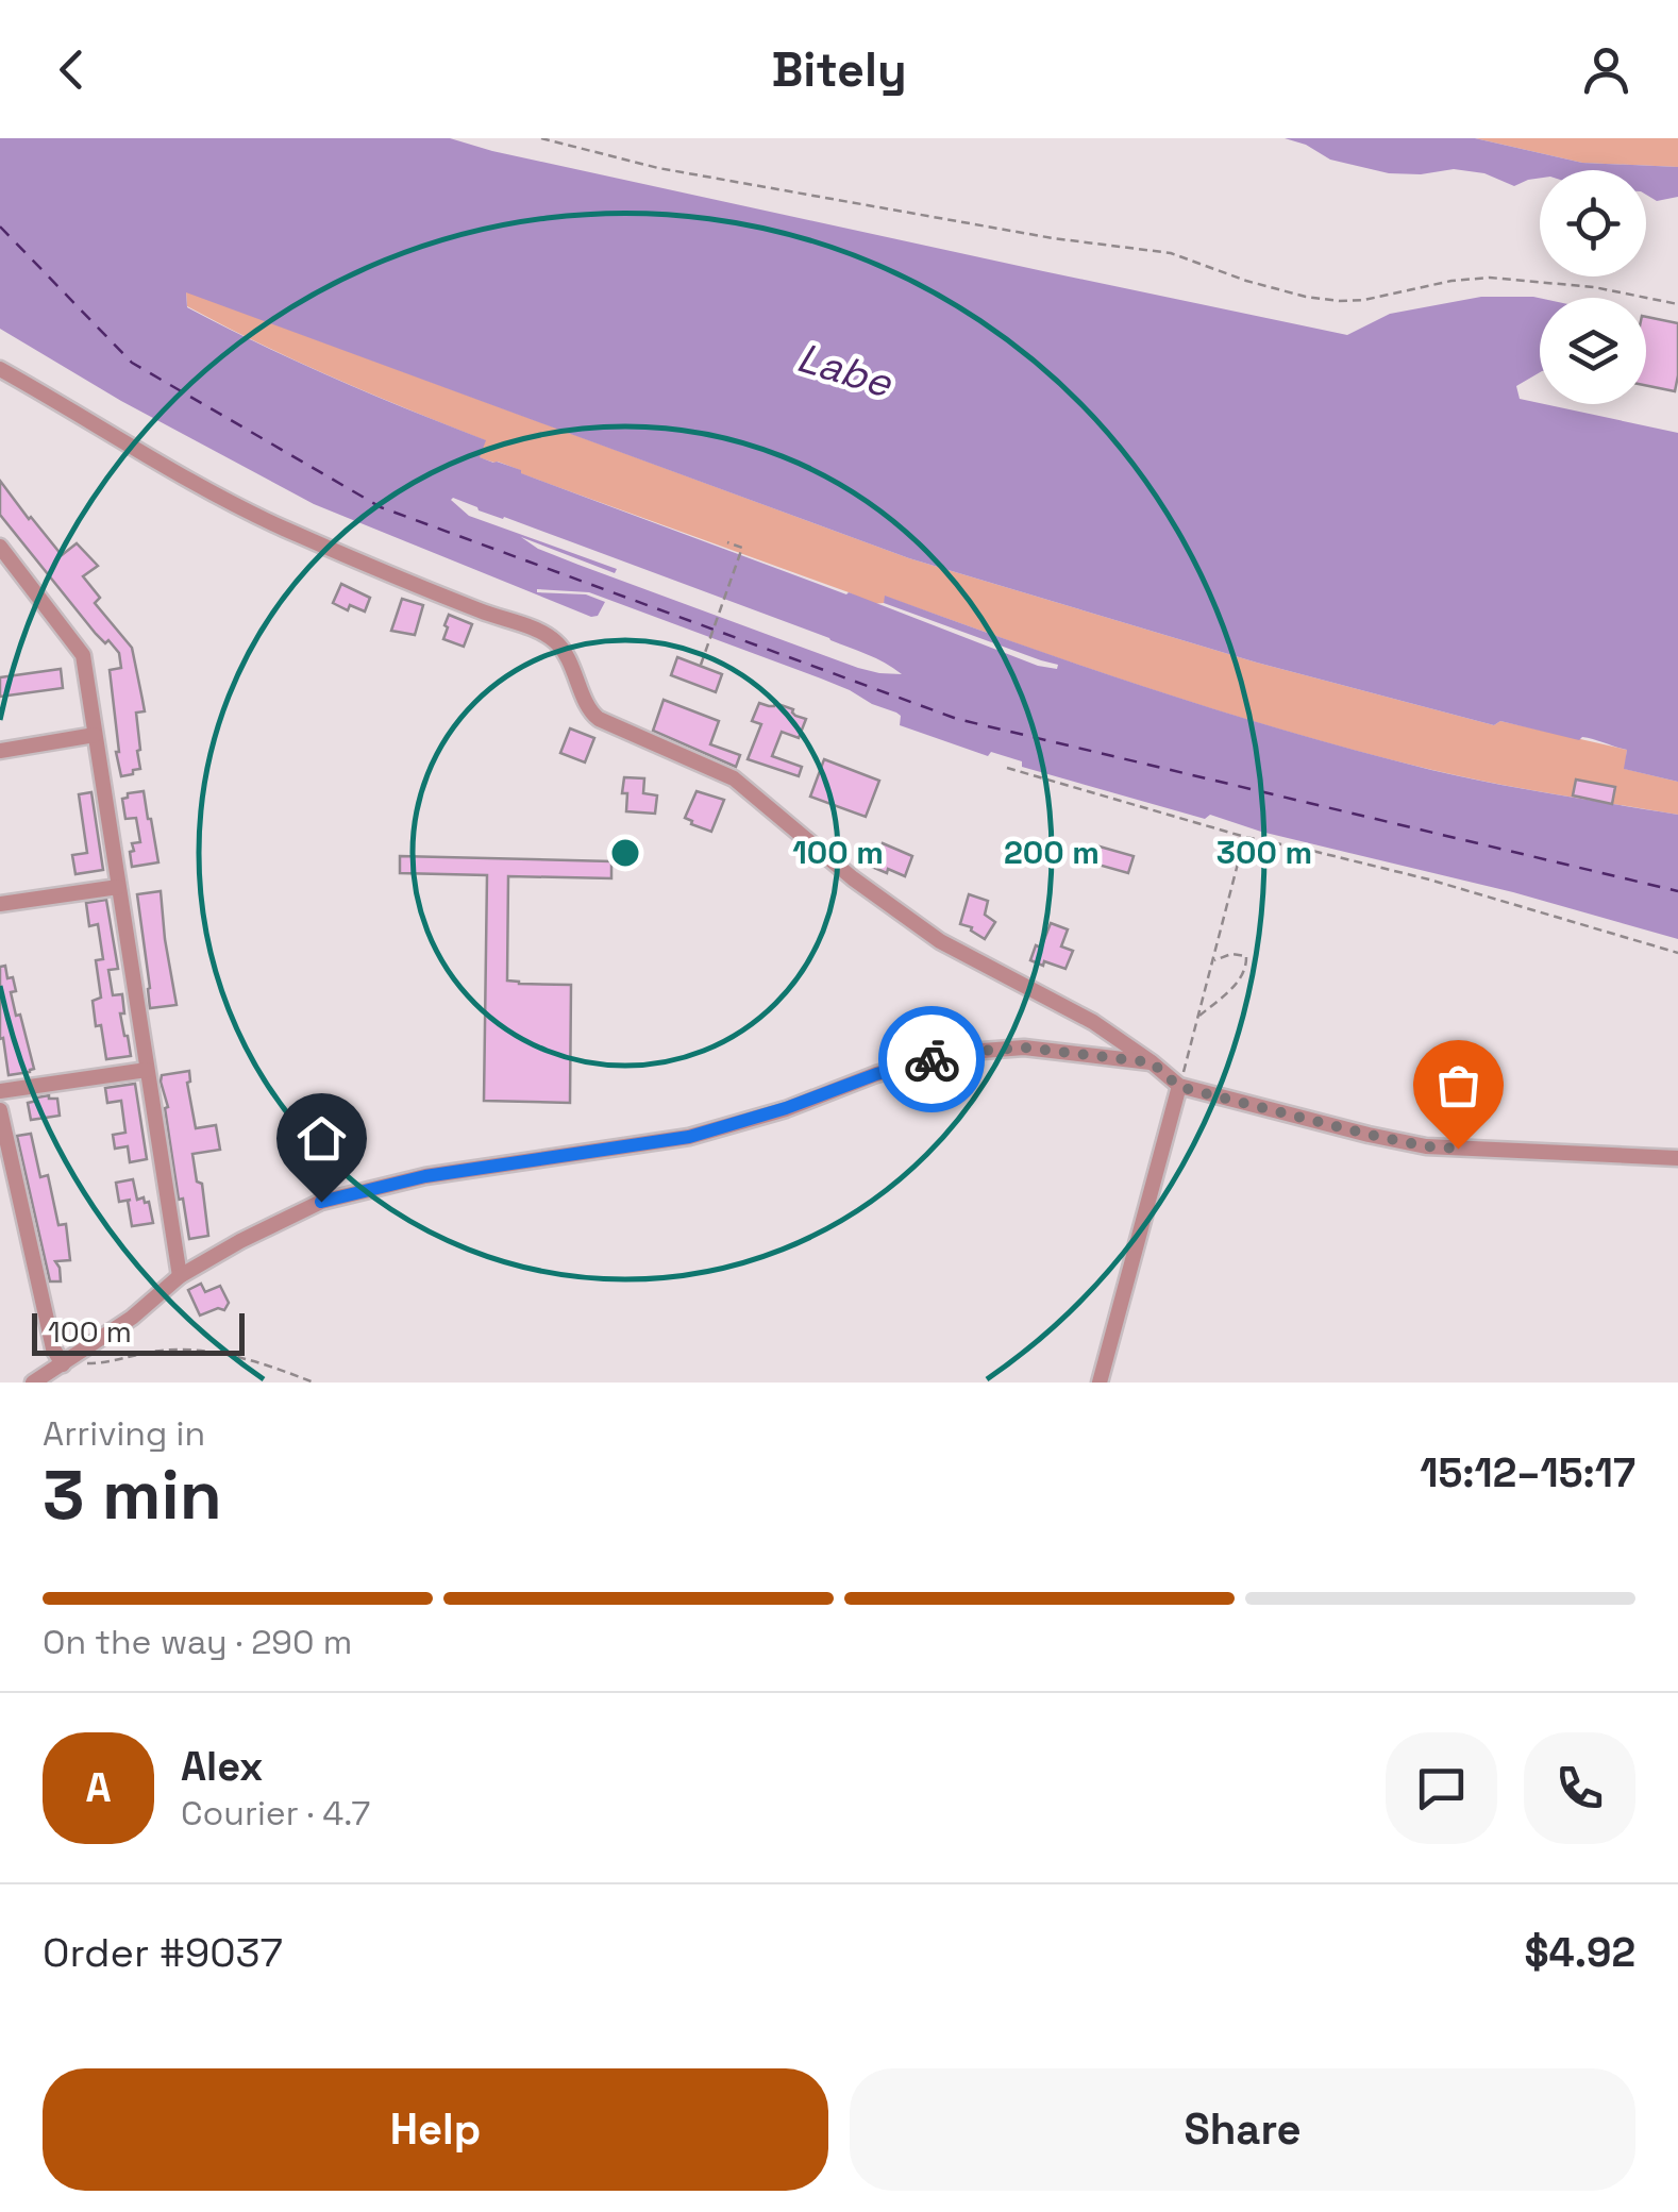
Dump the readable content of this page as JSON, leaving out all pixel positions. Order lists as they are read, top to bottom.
{
  "water": ["Labe"],
  "scale_bar": "100 m",
  "page": {
    "header": "Bitely",
    "scale": "100 m",
    "heading": ["3 min", "Arriving in", "15:12–15:17"],
    "panel": [
      "Alex",
      "Courier · 4.7",
      "Order #9037",
      "$4.92"
    ],
    "bar": "On the way · 290 m",
    "round": "A",
    "buttons": ["Help", "Share"]
  },
  "rings": ["100 m", "200 m", "300 m"]
}
